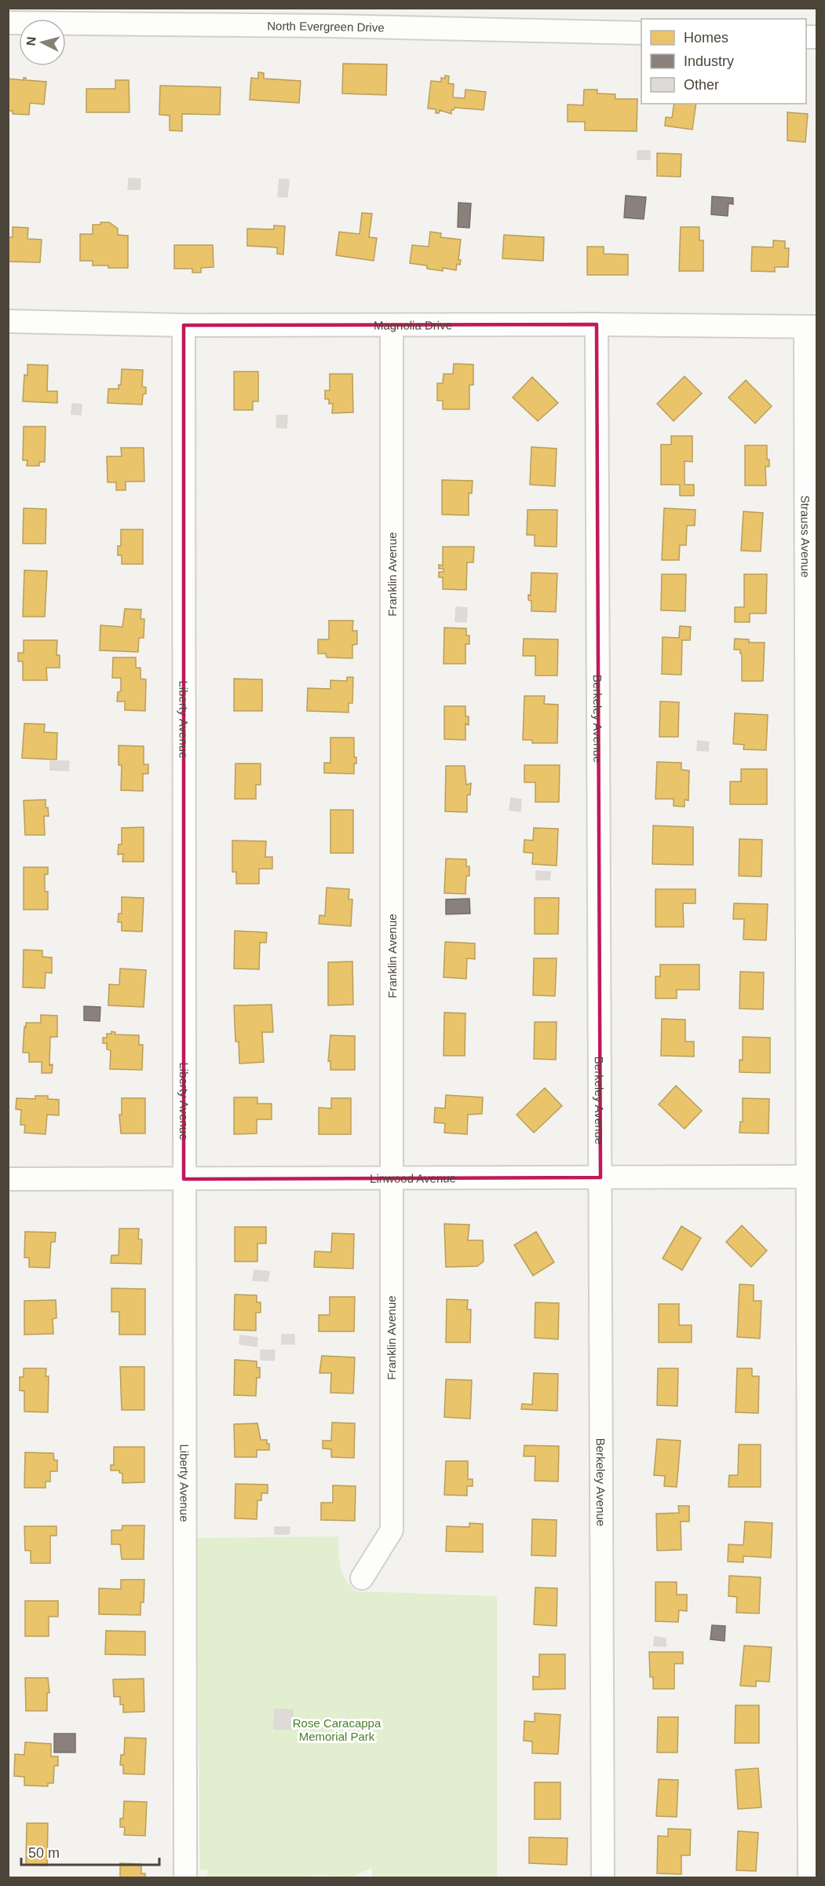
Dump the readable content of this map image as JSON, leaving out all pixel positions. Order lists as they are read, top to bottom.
{
  "streets": {
    "street": [
      "North Evergreen Drive",
      "Magnolia Drive",
      "Strauss Avenue",
      "Franklin Avenue",
      "Liberty Avenue",
      "Berkeley Avenue",
      "Linwood Avenue"
    ]
  },
  "crossings": [
    ["Magnolia Drive", "Strauss Avenue"],
    ["Magnolia Drive", "Franklin Avenue"],
    ["Magnolia Drive", "Liberty Avenue"],
    ["Magnolia Drive", "Berkeley Avenue"],
    ["Strauss Avenue", "Linwood Avenue"],
    ["Franklin Avenue", "Linwood Avenue"],
    ["Liberty Avenue", "Linwood Avenue"],
    ["Berkeley Avenue", "Linwood Avenue"]
  ],
  "parks": ["Rose Caracappa Memorial Park"],
  "legend": ["Homes", "Industry", "Other"],
  "scale_bar": "50 m",
  "north": "left"
}
